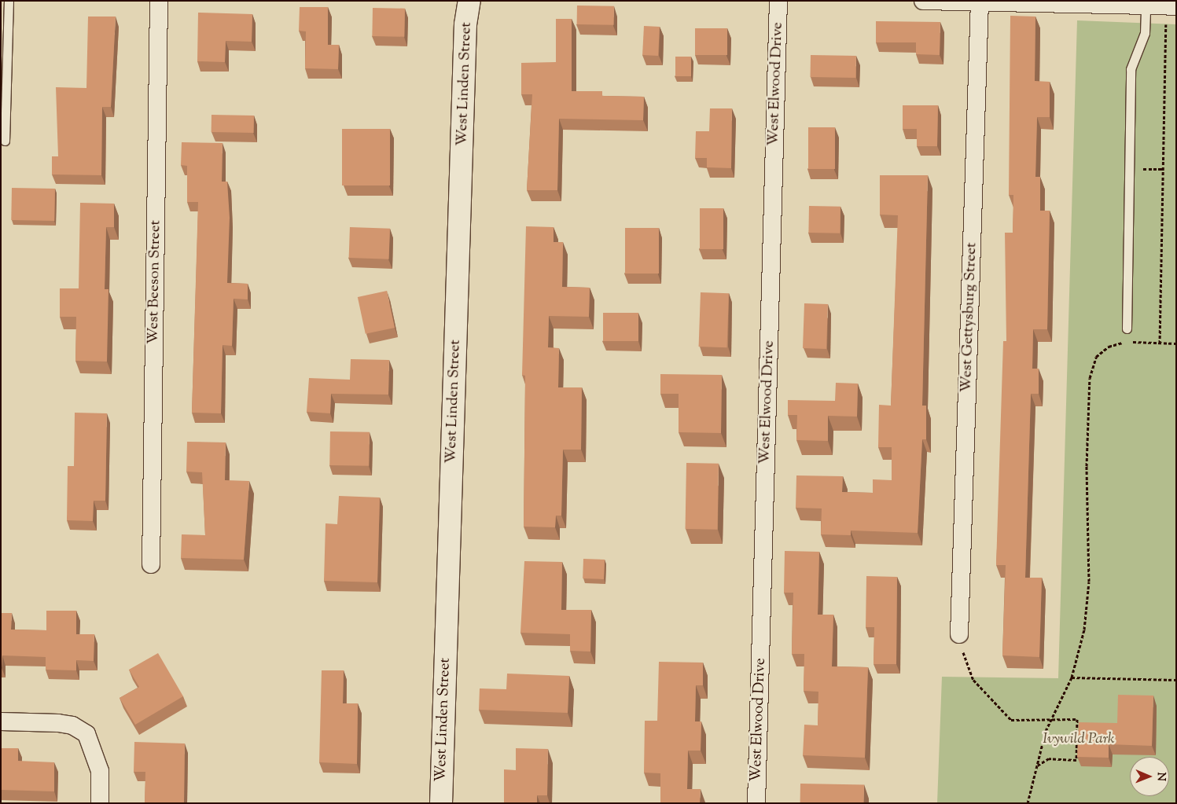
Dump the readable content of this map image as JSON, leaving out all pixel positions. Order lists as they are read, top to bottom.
{
  "streets": {
    "street": [
      "West Linden Street",
      "West Elwood Drive",
      "West Beeson Street",
      "West Gettysburg Street"
    ]
  },
  "parks": ["Ivywild Park"],
  "north": "right"
}
